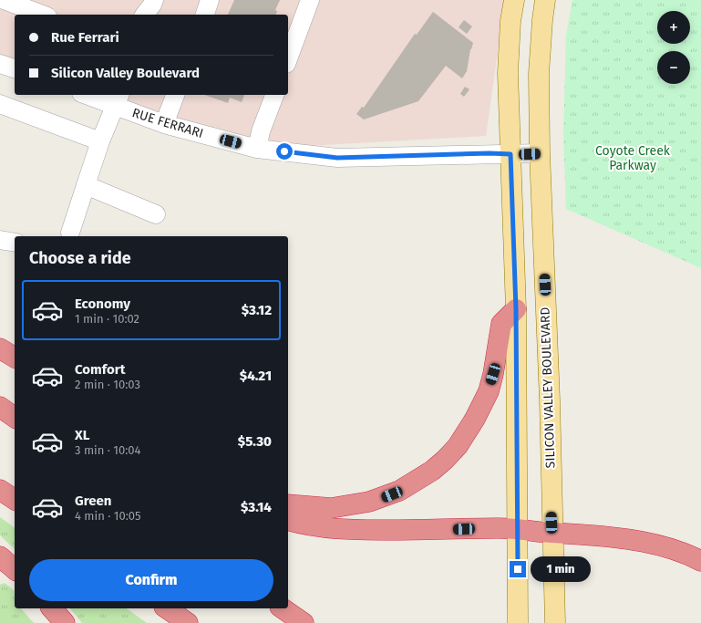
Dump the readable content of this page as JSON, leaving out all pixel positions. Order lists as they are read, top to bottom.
{
  "streets": {
    "main road": ["SILICON VALLEY BOULEVARD"],
    "street": ["RUE FERRARI"]
  },
  "crossings": [
    ["RUE FERRARI", "SILICON VALLEY BOULEVARD"]
  ],
  "parks": ["Coyote Creek Parkway"],
  "page": {
    "map_buttons": ["+", "−"],
    "banner": ["Rue Ferrari", "Silicon Valley Boulevard"],
    "heading": "Choose a ride",
    "list": [
      {
        "name": "Economy",
        "note": "1 min · 10:02",
        "value": "$3.12"
      },
      {
        "name": "Comfort",
        "note": "2 min · 10:03",
        "value": "$4.21"
      },
      {
        "name": "XL",
        "note": "3 min · 10:04",
        "value": "$5.30"
      },
      {
        "name": "Green",
        "note": "4 min · 10:05",
        "value": "$3.14"
      }
    ],
    "buttons": "Confirm",
    "bubble": "1 min"
  }
}
